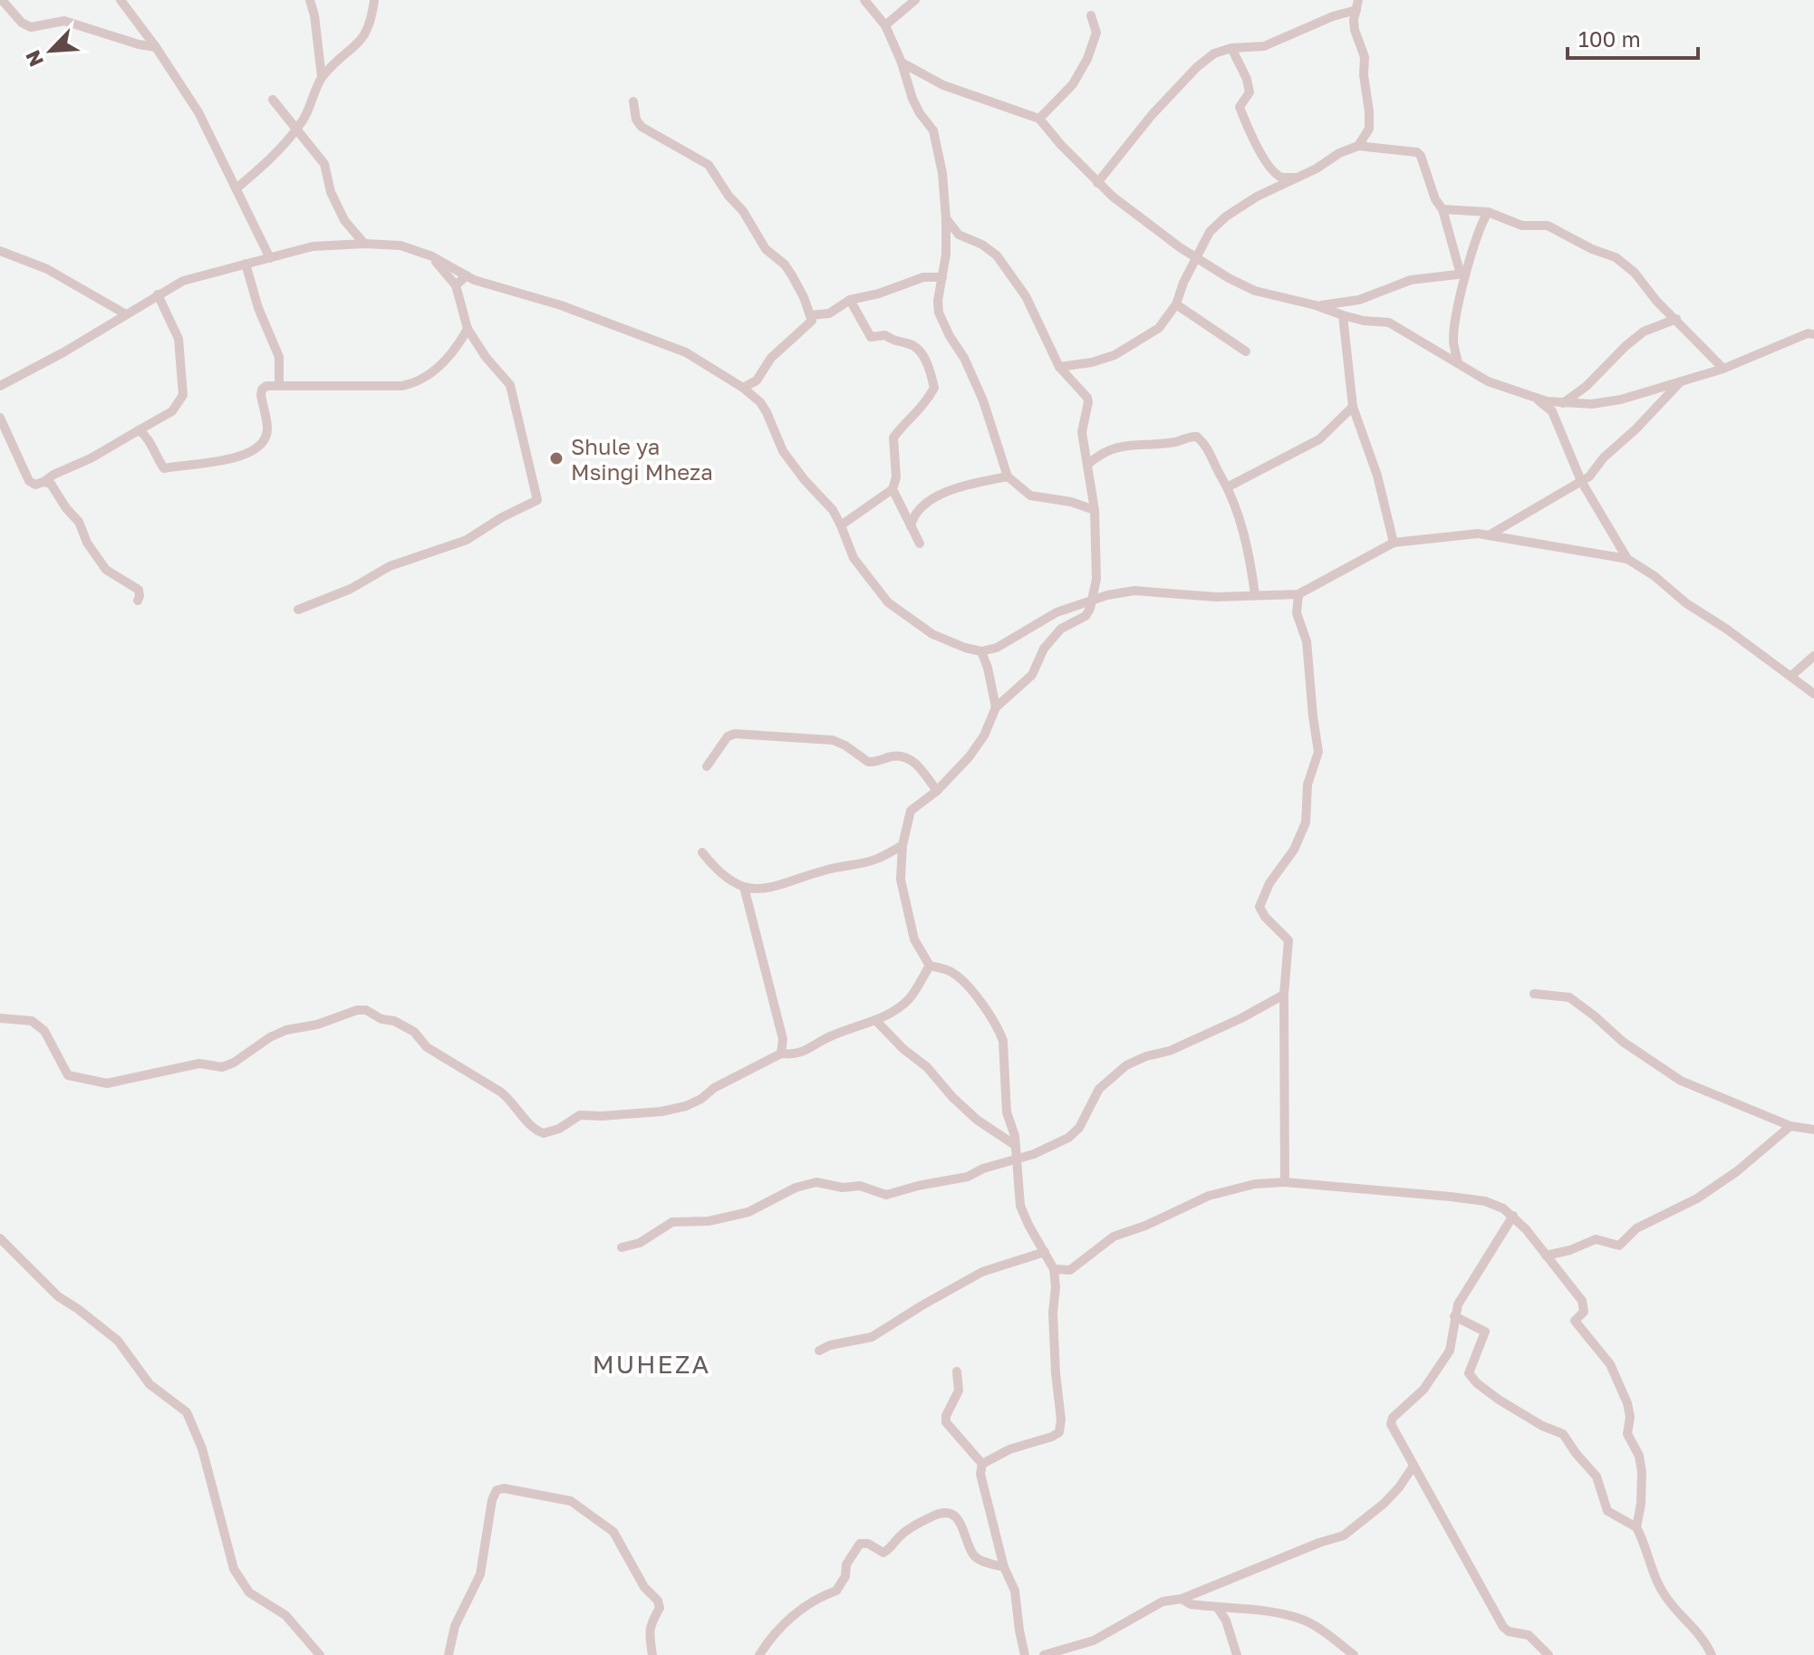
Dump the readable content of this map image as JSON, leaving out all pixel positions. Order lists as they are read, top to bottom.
{
  "districts": ["MUHEZA"],
  "places": ["Shule ya Msingi Mheza"],
  "scale_bar": "100 m",
  "north": "bottom left"
}
